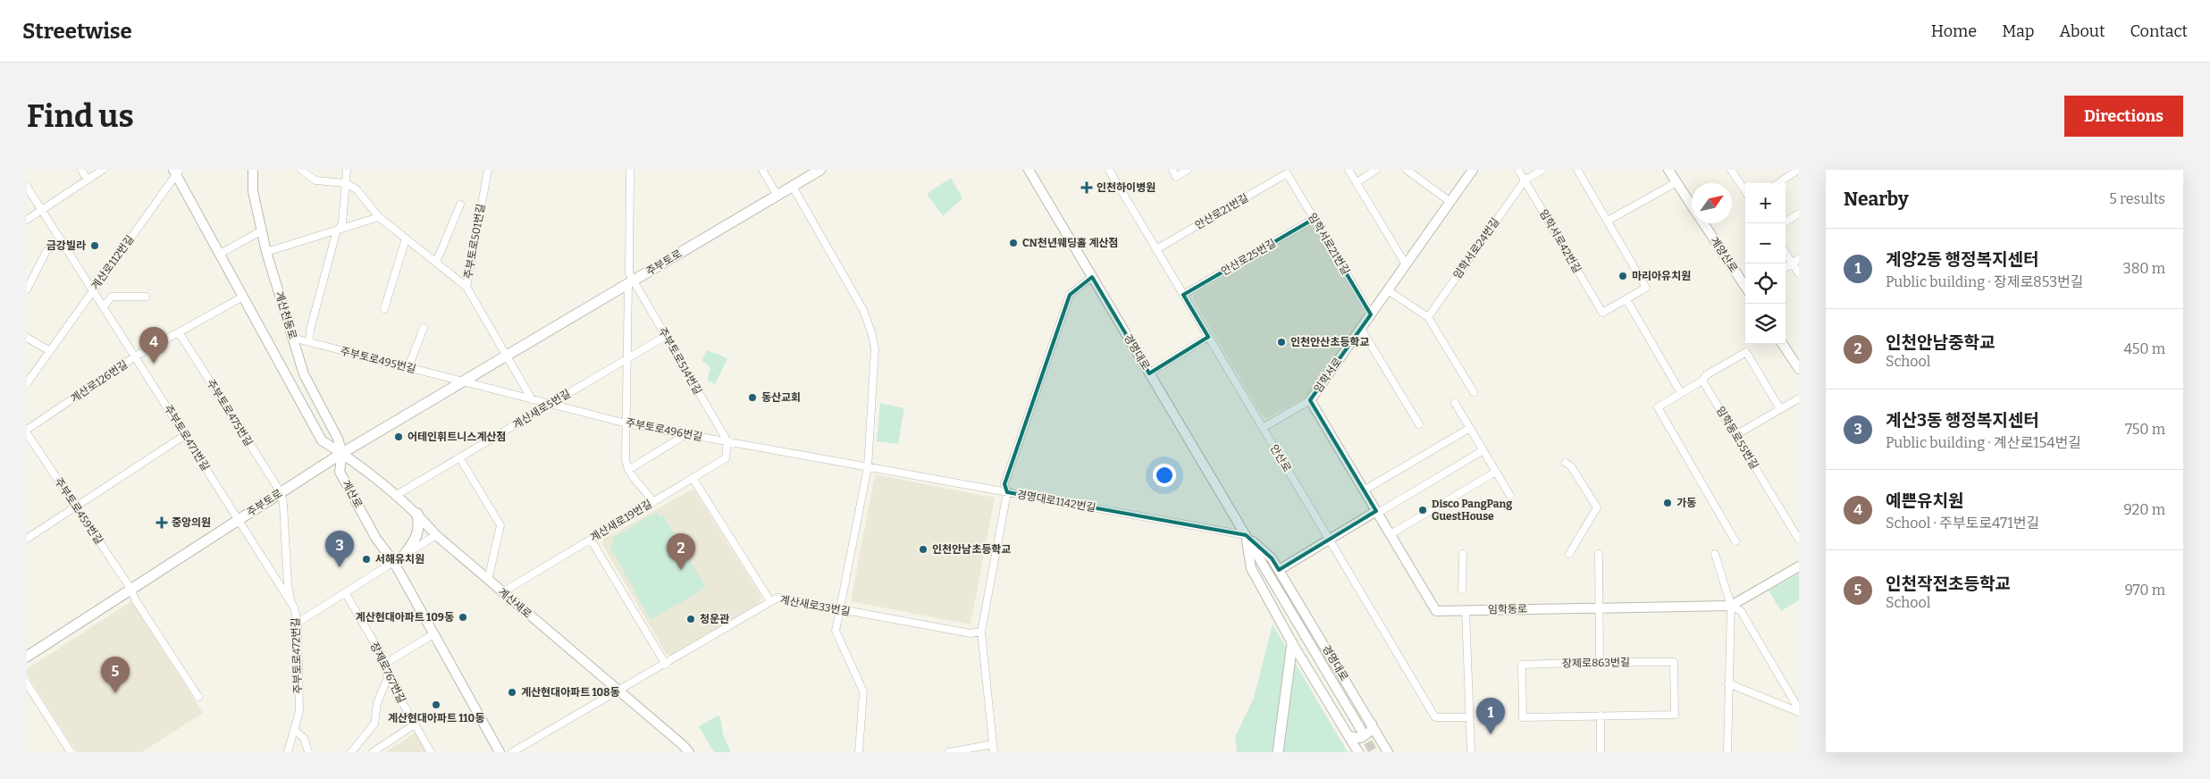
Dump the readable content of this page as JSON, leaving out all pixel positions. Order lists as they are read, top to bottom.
{
  "streets": {
    "main road": ["주부토로"],
    "street": [
      "안산로21번길",
      "주부토로501번길",
      "임학서로42번길",
      "임학서로21번길",
      "임학서로24번길",
      "계양산로",
      "안산로25번길",
      "계산로112번길",
      "계산천동로",
      "경명대로",
      "주부토로495번길",
      "주부토로514번길",
      "임학서로",
      "계산로126번길",
      "계산새로5번길",
      "주부토로475번길",
      "주부토로496번길",
      "주부토로471번길",
      "임학동로55번길",
      "안산로",
      "계산로",
      "경명대로1142번길",
      "주부토로459번길",
      "계산새로19번길",
      "계산새로",
      "계산새로33번길",
      "임학동로",
      "주부토로472번길",
      "장제로863번길",
      "장제로767번길"
    ]
  },
  "crossings": [
    ["안산로21번길", "임학서로21번길"],
    ["안산로21번길", "안산로"],
    ["주부토로501번길", "주부토로"],
    ["임학서로42번길", "임학서로24번길"],
    ["임학서로21번길", "안산로25번길"],
    ["임학서로21번길", "임학서로"],
    ["안산로25번길", "안산로"],
    ["계산로112번길", "주부토로471번길"],
    ["주부토로", "계산천동로"],
    ["주부토로", "주부토로495번길"],
    ["주부토로", "주부토로514번길"],
    ["주부토로", "주부토로475번길"],
    ["주부토로", "주부토로496번길"],
    ["주부토로", "주부토로471번길"],
    ["주부토로", "계산로"],
    ["주부토로", "주부토로459번길"],
    ["주부토로", "계산새로"],
    ["주부토로", "주부토로472번길"],
    ["계산천동로", "주부토로495번길"],
    ["계산천동로", "계산로"],
    ["계산천동로", "계산새로"],
    ["경명대로", "경명대로1142번길"],
    ["주부토로495번길", "주부토로496번길"],
    ["주부토로514번길", "계산새로5번길"],
    ["주부토로514번길", "주부토로496번길"],
    ["주부토로514번길", "계산새로19번길"],
    ["임학서로", "임학동로"],
    ["계산로126번길", "주부토로475번길"],
    ["계산로126번길", "주부토로471번길"],
    ["계산로126번길", "주부토로459번길"],
    ["계산새로5번길", "주부토로496번길"],
    ["계산새로5번길", "계산새로"],
    ["주부토로496번길", "경명대로1142번길"],
    ["주부토로496번길", "계산새로19번길"],
    ["주부토로471번길", "주부토로472번길"],
    ["계산로", "계산새로"],
    ["계산새로19번길", "계산새로"],
    ["계산새로", "계산새로33번길"]
  ],
  "places": {
    "health": ["인천하이병원", "중앙의원"],
    "other": [
      "CN천년웨딩홀 계산점",
      "금강빌라",
      "마리아유치원",
      "인천안산초등학교",
      "동산교회",
      "어테인휘트니스계산점",
      "가동",
      "Disco PangPang GuestHouse",
      "인천안남초등학교",
      "서해유치원",
      "계산현대아파트 109동",
      "청운관",
      "계산현대아파트 108동",
      "계산현대아파트 110동"
    ]
  },
  "north": "top right",
  "page": {
    "header": "Streetwise",
    "nav": [
      "Home",
      "Map",
      "About",
      "Contact"
    ],
    "buttons": "Directions",
    "title": "Find us",
    "heading": ["Nearby", "5 results"],
    "map_buttons": ["+", "−"],
    "list": [
      {
        "mark": "1",
        "name": "계양2동 행정복지센터",
        "note": "Public building · 장제로853번길",
        "value": "380 m"
      },
      {
        "mark": "2",
        "name": "인천안남중학교",
        "note": "School",
        "value": "450 m"
      },
      {
        "mark": "3",
        "name": "계산3동 행정복지센터",
        "note": "Public building · 계산로154번길",
        "value": "750 m"
      },
      {
        "mark": "4",
        "name": "예쁜유치원",
        "note": "School · 주부토로471번길",
        "value": "920 m"
      },
      {
        "mark": "5",
        "name": "인천작전초등학교",
        "note": "School",
        "value": "970 m"
      }
    ],
    "pins": [
      "4",
      "3",
      "2",
      "5",
      "1"
    ]
  }
}
